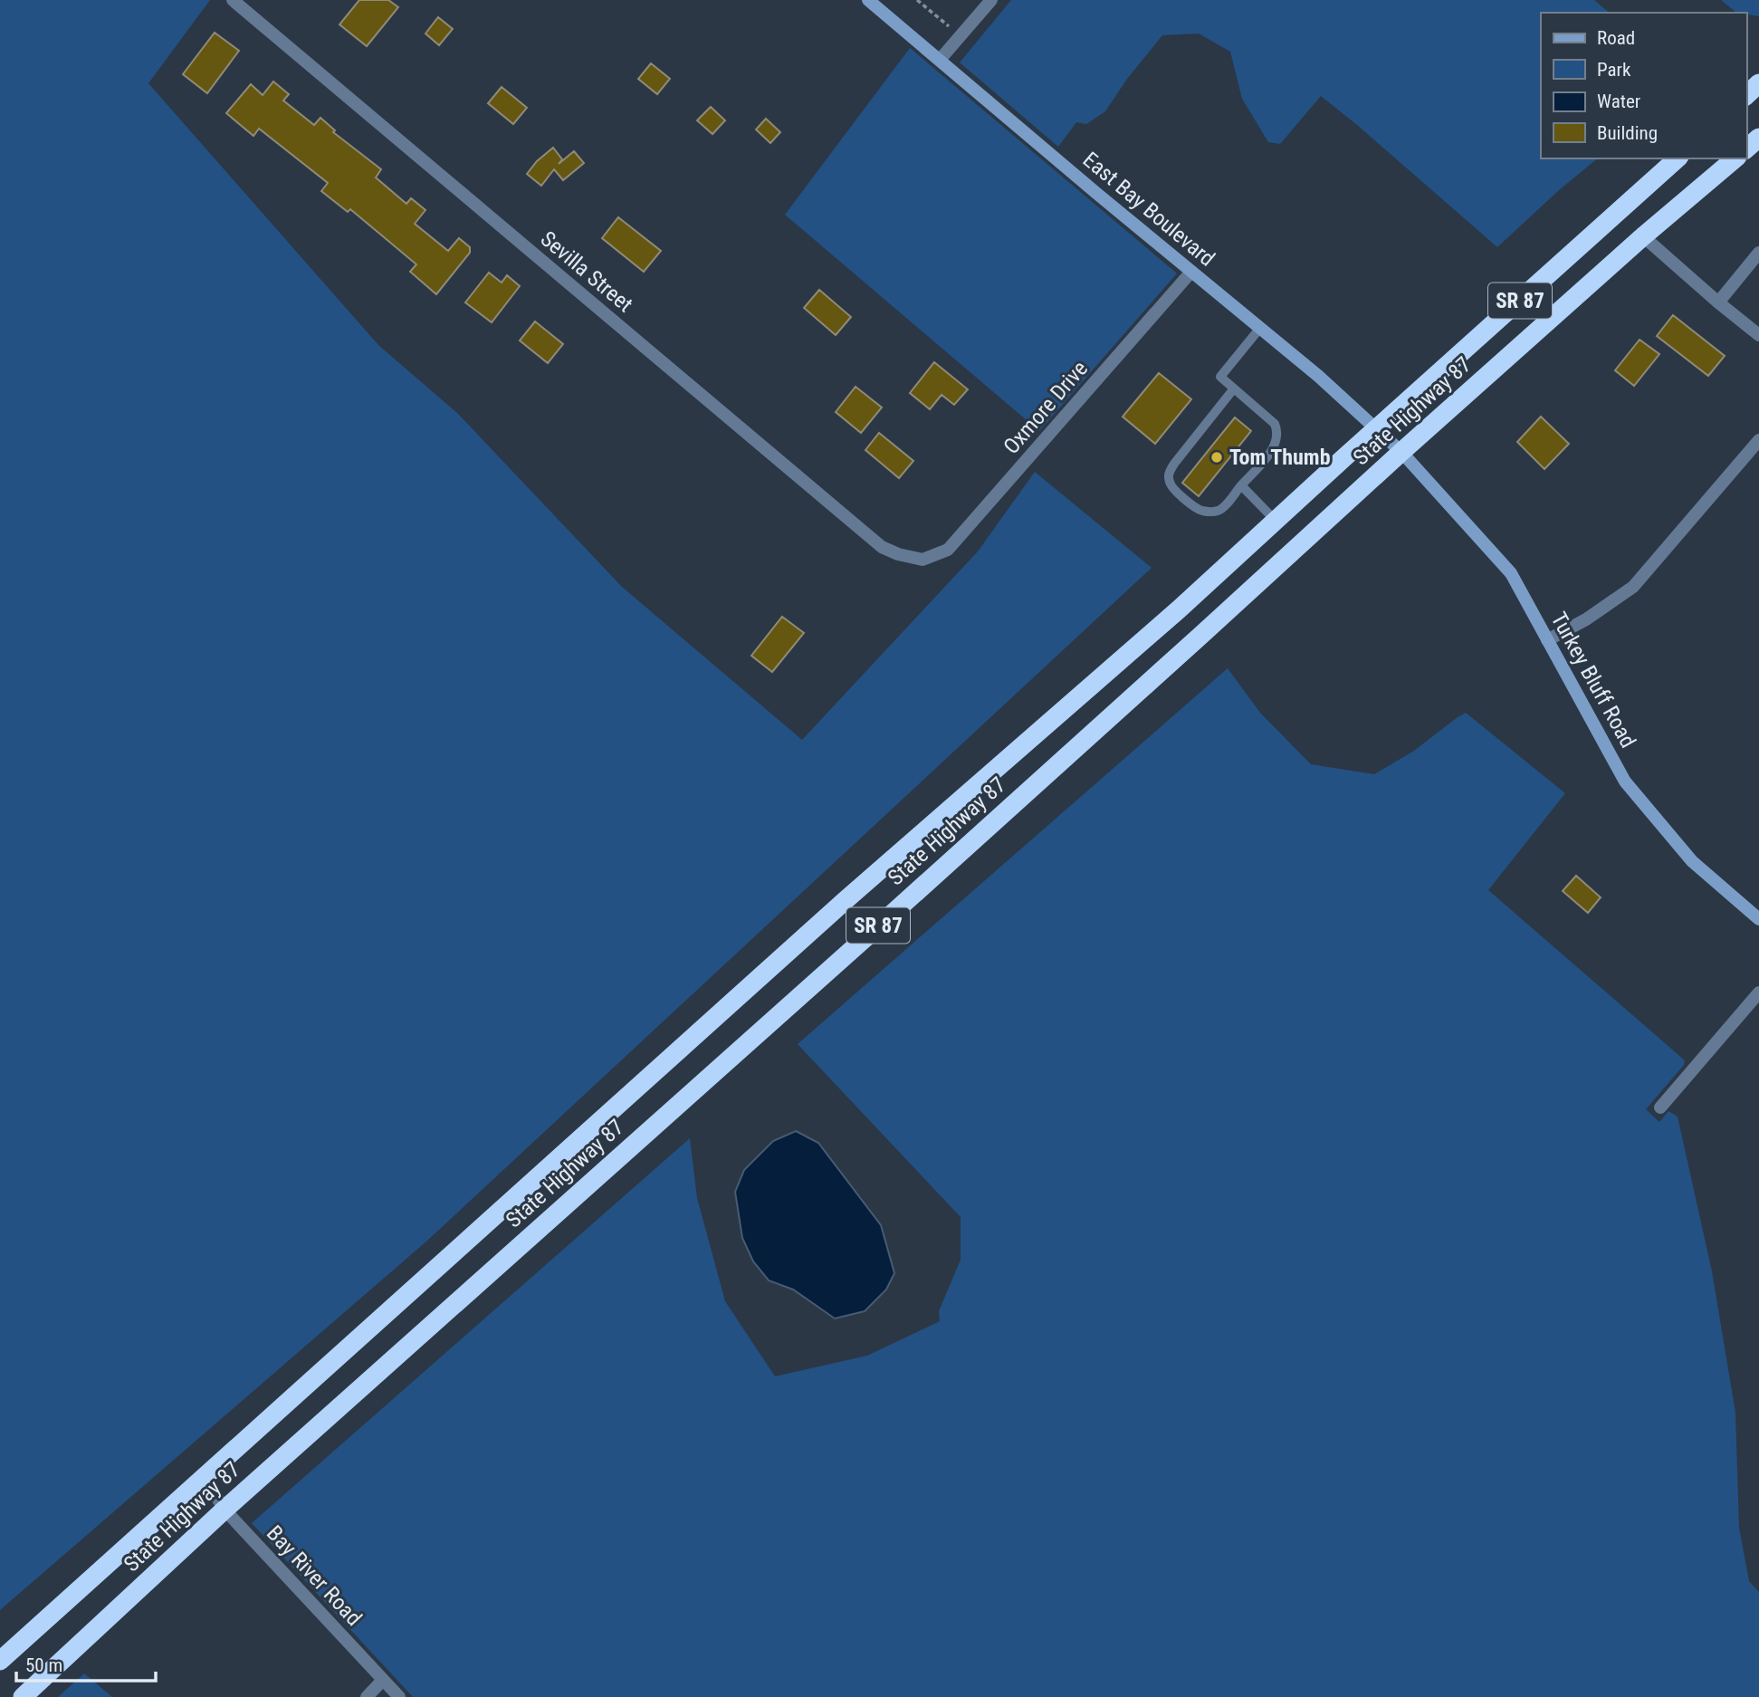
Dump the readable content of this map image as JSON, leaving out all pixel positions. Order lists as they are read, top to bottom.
{
  "streets": {
    "highway": ["SR 87", "State Highway 87"],
    "main road": ["East Bay Boulevard", "Turkey Bluff Road"],
    "street": ["Sevilla Street", "Oxmore Drive", "Bay River Road"]
  },
  "crossings": [
    ["East Bay Boulevard", "SR 87"],
    ["East Bay Boulevard", "Oxmore Drive"],
    ["East Bay Boulevard", "State Highway 87"],
    ["East Bay Boulevard", "Turkey Bluff Road"],
    ["Sevilla Street", "Oxmore Drive"],
    ["SR 87", "Bay River Road"],
    ["State Highway 87", "Turkey Bluff Road"],
    ["State Highway 87", "Bay River Road"]
  ],
  "places": ["Tom Thumb"],
  "legend": [
    "Road",
    "Park",
    "Water",
    "Building"
  ],
  "scale_bar": "50 m"
}
